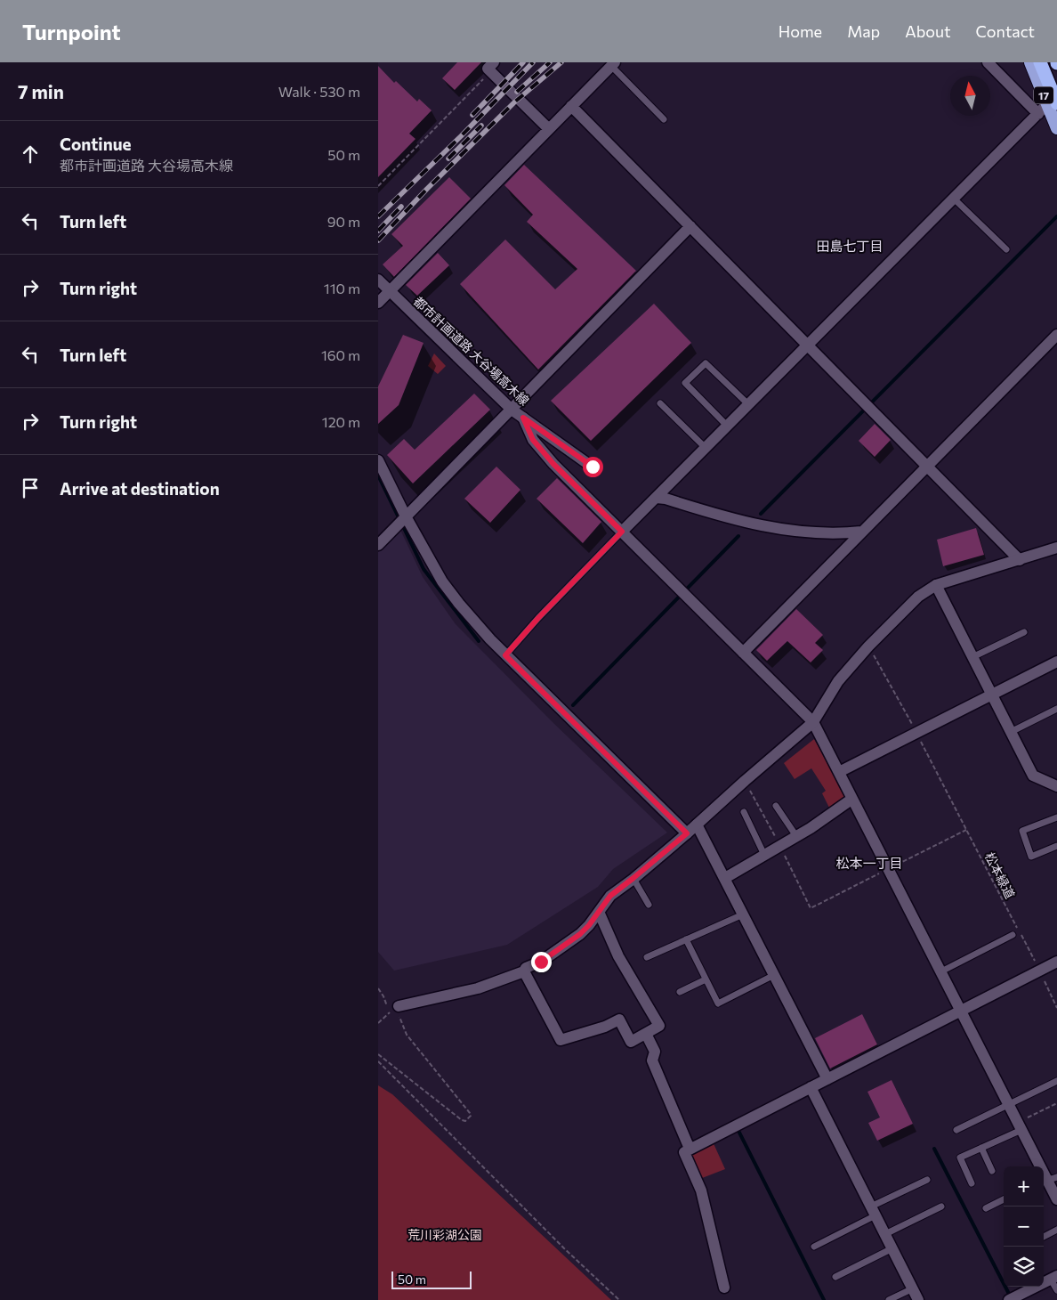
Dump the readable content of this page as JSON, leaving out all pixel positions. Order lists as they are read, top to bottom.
{
  "streets": {
    "highway": ["17"],
    "street": ["都市計画道路 大谷場高木線"],
    "path": ["松本緑道"]
  },
  "districts": ["田島七丁目", "松本一丁目"],
  "parks": ["荒川彩湖公園"],
  "scale_bar": "50 m",
  "north": "top",
  "page": {
    "header": "Turnpoint",
    "nav": [
      "Home",
      "Map",
      "About",
      "Contact"
    ],
    "heading": ["7 min", "Walk · 530 m"],
    "list": [
      ["Continue", "都市計画道路 大谷場高木線", "50 m"],
      ["Turn left", "90 m"],
      ["Turn right", "110 m"],
      ["Turn left", "160 m"],
      ["Turn right", "120 m"],
      "Arrive at destination"
    ],
    "map_buttons": ["+", "−"],
    "scale": "50 m"
  }
}
